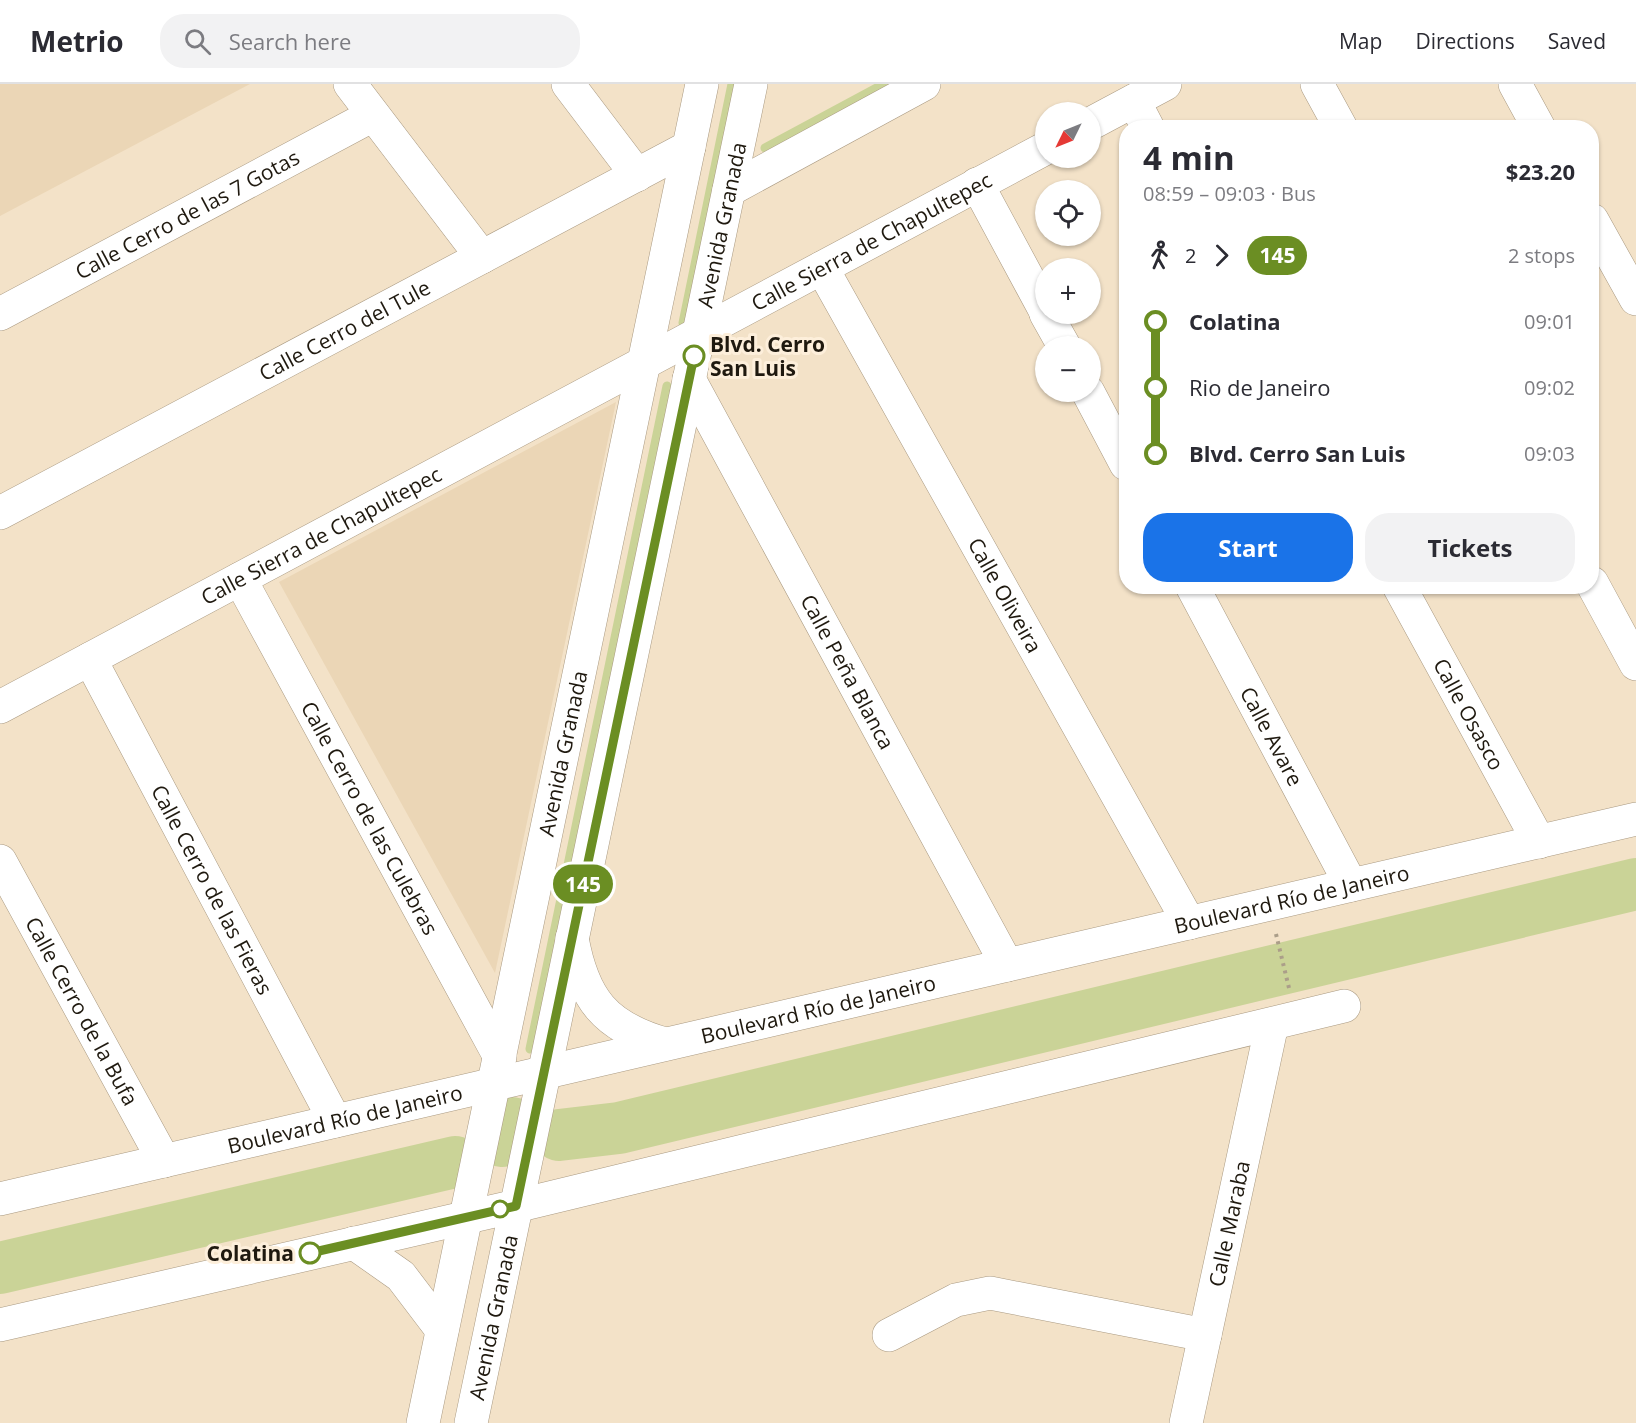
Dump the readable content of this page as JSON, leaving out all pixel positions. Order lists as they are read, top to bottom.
{
  "streets": {
    "street": [
      "Calle Cerro de las 7 Gotas",
      "Avenida Granada",
      "Calle Sierra de Chapultepec",
      "Calle Cerro del Tule",
      "Calle Oliveira",
      "Calle Peña Blanca",
      "Calle Osasco",
      "Calle Avare",
      "Calle Cerro de las Culebras",
      "Calle Cerro de las Fieras",
      "Boulevard Río de Janeiro",
      "Calle Cerro de la Bufa",
      "Calle Maraba"
    ]
  },
  "crossings": [
    ["Avenida Granada", "Calle Sierra de Chapultepec"],
    ["Avenida Granada", "Calle Cerro del Tule"],
    ["Avenida Granada", "Calle Peña Blanca"],
    ["Avenida Granada", "Calle Cerro de las Culebras"],
    ["Avenida Granada", "Boulevard Río de Janeiro"],
    ["Calle Sierra de Chapultepec", "Calle Oliveira"],
    ["Calle Sierra de Chapultepec", "Calle Cerro de las Culebras"],
    ["Calle Sierra de Chapultepec", "Calle Cerro de las Fieras"],
    ["Calle Oliveira", "Boulevard Río de Janeiro"],
    ["Calle Peña Blanca", "Boulevard Río de Janeiro"],
    ["Calle Osasco", "Boulevard Río de Janeiro"],
    ["Calle Avare", "Boulevard Río de Janeiro"],
    ["Calle Cerro de las Culebras", "Boulevard Río de Janeiro"],
    ["Calle Cerro de las Fieras", "Boulevard Río de Janeiro"],
    ["Boulevard Río de Janeiro", "Calle Cerro de la Bufa"]
  ],
  "places": ["Blvd. Cerro San Luis", "Colatina"],
  "lines": ["bus line 145"],
  "north": "bottom left",
  "page": {
    "header": "Metrio",
    "search": "Search here",
    "nav": ["Map", "Directions", "Saved"],
    "on_map": "145",
    "map_buttons": ["+", "−"],
    "heading": ["4 min", "08:59 – 09:03 · Bus", "$23.20"],
    "legs": ["2", "145", "2 stops"],
    "list": [
      {
        "name": "Colatina",
        "value": "09:01"
      },
      {
        "name": "Rio de Janeiro",
        "value": "09:02"
      },
      {
        "name": "Blvd. Cerro San Luis",
        "value": "09:03"
      }
    ],
    "buttons": ["Start", "Tickets"]
  }
}
